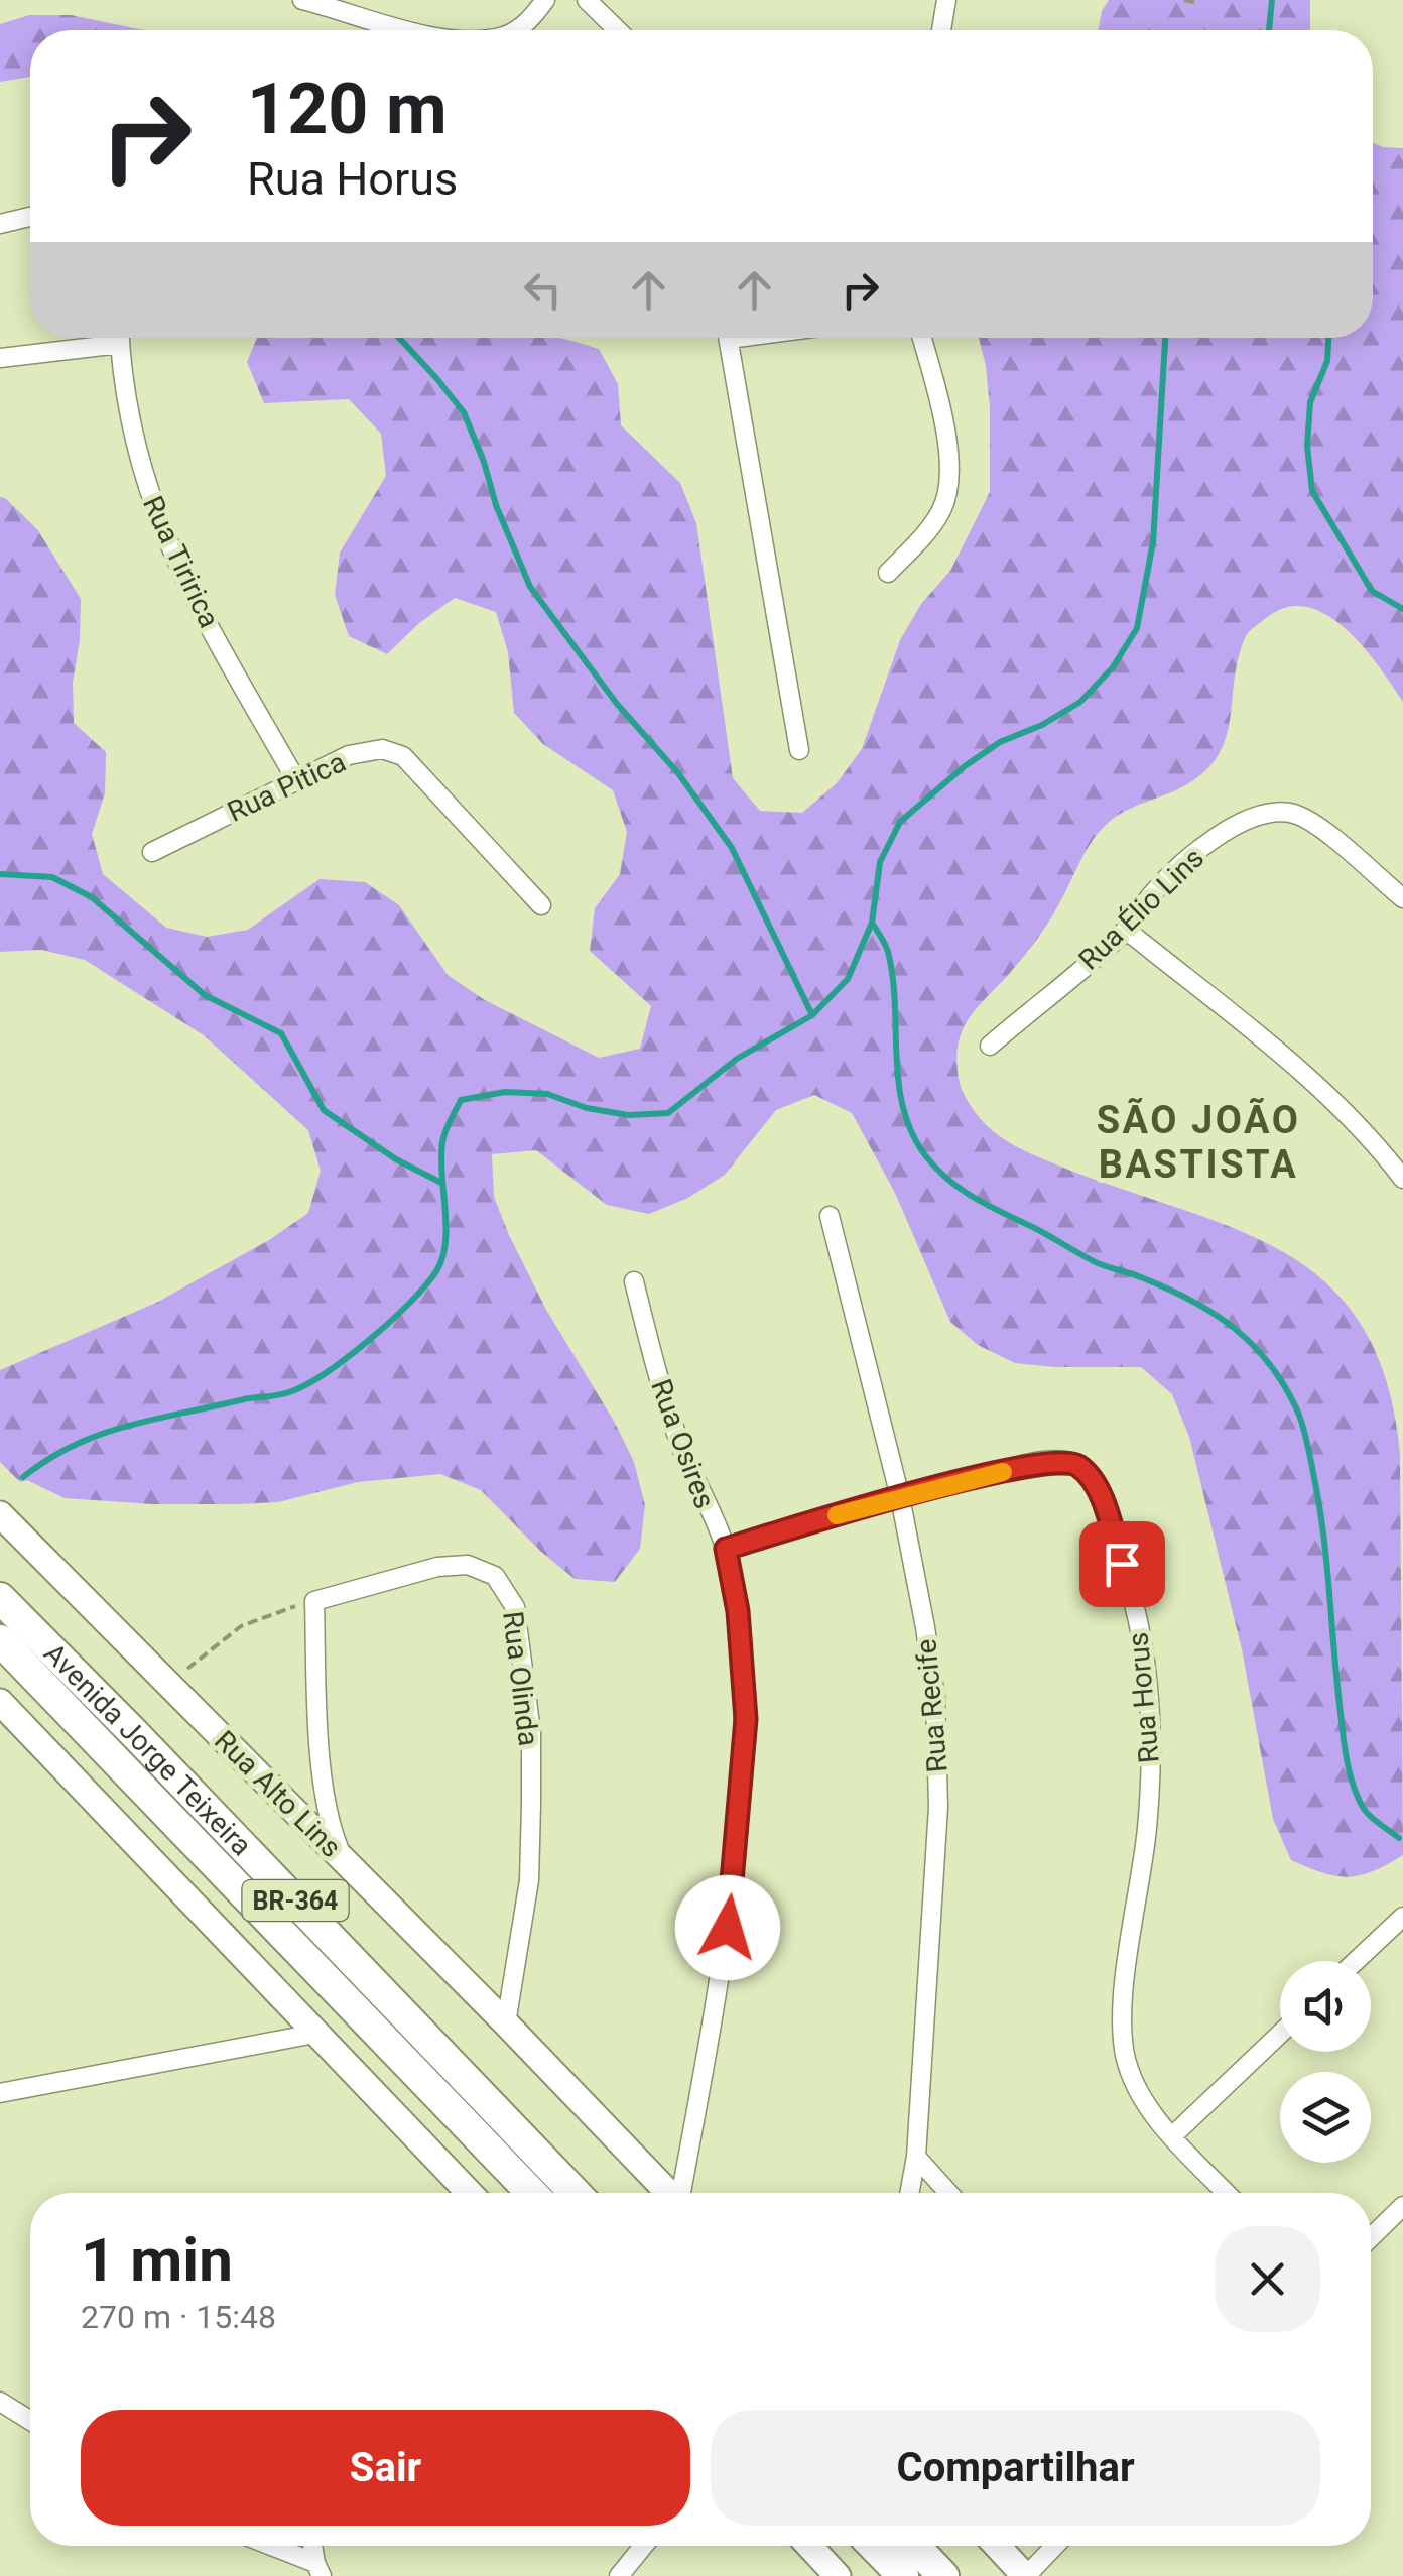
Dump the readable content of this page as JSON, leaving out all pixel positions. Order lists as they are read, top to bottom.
{
  "streets": {
    "highway": ["Avenida Jorge Teixeira", "BR-364"],
    "main road": ["Rua Alto Lins"],
    "street": [
      "Rua Tiririca",
      "Rua Pitica",
      "Rua Élio Lins",
      "Rua Osires",
      "Rua Olinda",
      "Rua Horus",
      "Rua Recife"
    ]
  },
  "crossings": [
    ["Rua Tiririca", "Rua Pitica"],
    ["Rua Osires", "Rua Horus"],
    ["Rua Olinda", "Rua Alto Lins"],
    ["Rua Horus", "Rua Recife"]
  ],
  "districts": ["SÃO JOÃO BASTISTA"],
  "page": {
    "turn": ["120 m", "Rua Horus"],
    "heading": ["1 min", "270 m · 15:48"],
    "buttons": ["Sair", "Compartilhar"]
  }
}
